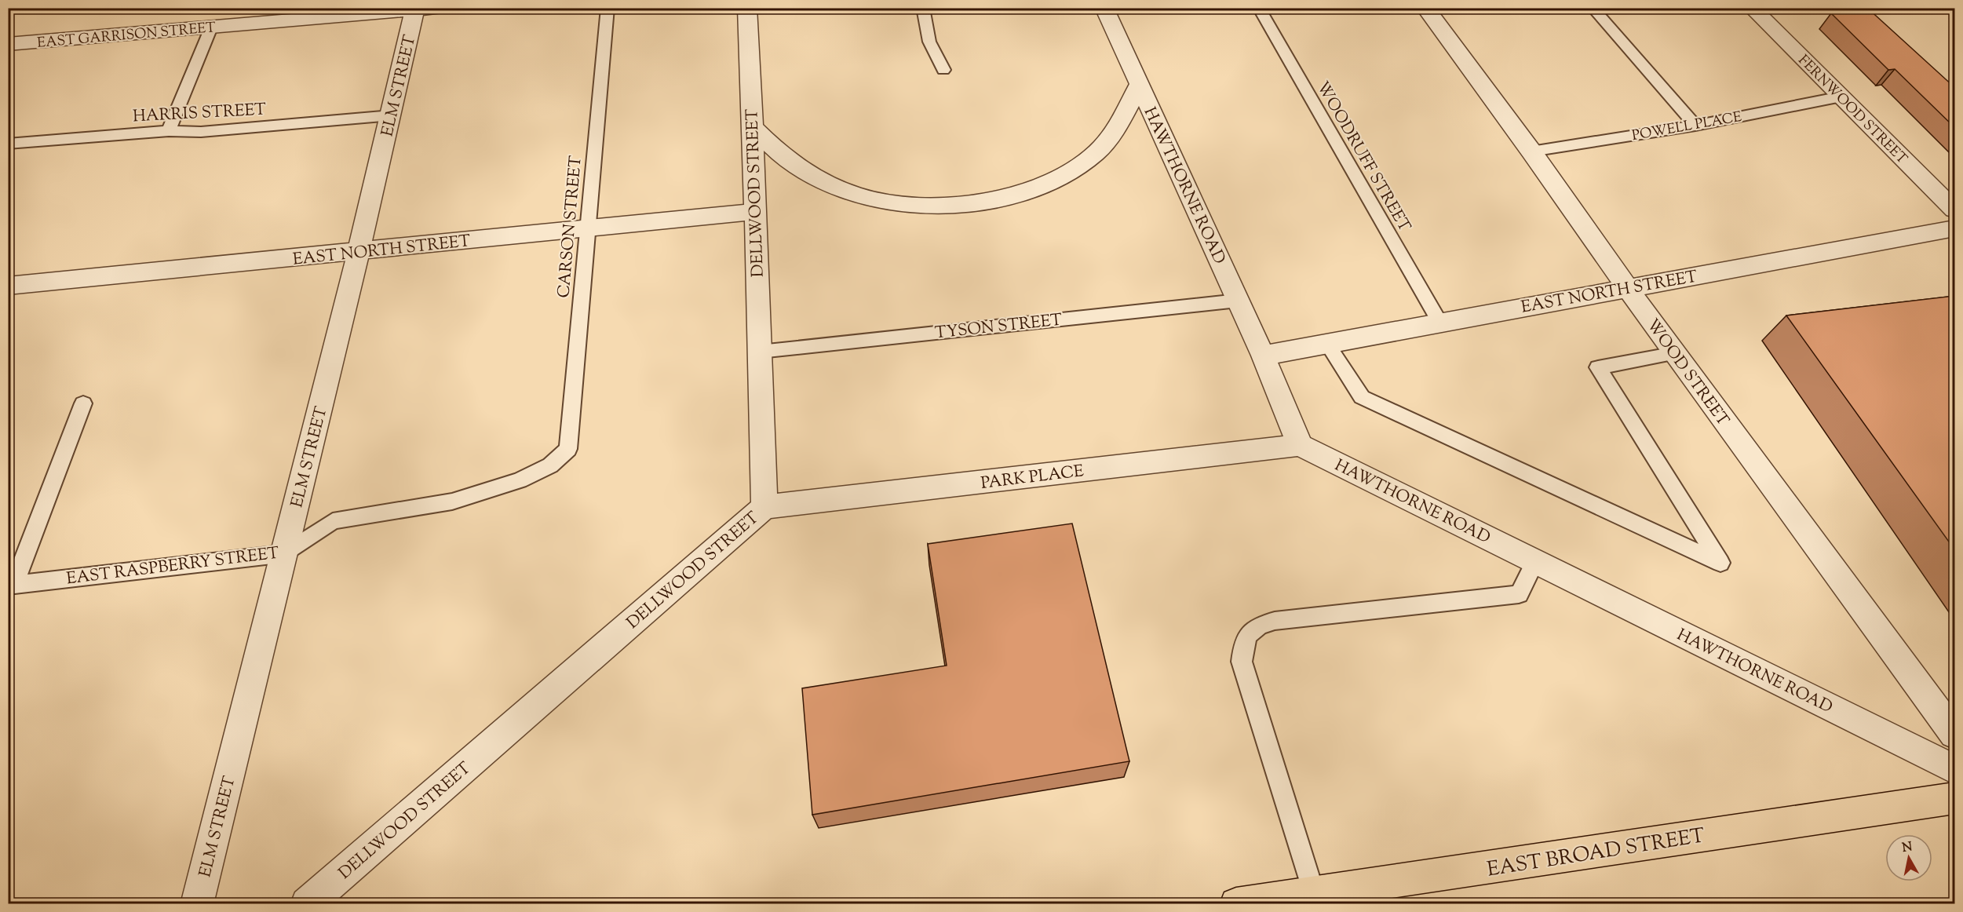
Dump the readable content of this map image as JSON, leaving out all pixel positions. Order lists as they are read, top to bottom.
{
  "streets": {
    "main road": ["EAST BROAD STREET"],
    "street": [
      "EAST GARRISON STREET",
      "ELM STREET",
      "FERNWOOD STREET",
      "HAWTHORNE ROAD",
      "DELLWOOD STREET",
      "EAST NORTH STREET",
      "WOOD STREET",
      "PARK PLACE"
    ],
    "lane": [
      "HARRIS STREET",
      "POWELL PLACE",
      "WOODRUFF STREET",
      "CARSON STREET",
      "TYSON STREET",
      "EAST RASPBERRY STREET"
    ]
  },
  "crossings": [
    ["EAST GARRISON STREET", "ELM STREET"],
    ["ELM STREET", "HARRIS STREET"],
    ["ELM STREET", "EAST NORTH STREET"],
    ["ELM STREET", "EAST RASPBERRY STREET"],
    ["FERNWOOD STREET", "POWELL PLACE"],
    ["POWELL PLACE", "WOOD STREET"],
    ["WOODRUFF STREET", "EAST NORTH STREET"],
    ["HAWTHORNE ROAD", "EAST NORTH STREET"],
    ["HAWTHORNE ROAD", "TYSON STREET"],
    ["HAWTHORNE ROAD", "PARK PLACE"],
    ["DELLWOOD STREET", "EAST NORTH STREET"],
    ["DELLWOOD STREET", "TYSON STREET"],
    ["DELLWOOD STREET", "PARK PLACE"],
    ["CARSON STREET", "EAST NORTH STREET"],
    ["CARSON STREET", "EAST RASPBERRY STREET"],
    ["EAST NORTH STREET", "WOOD STREET"]
  ],
  "north": "top"
}
